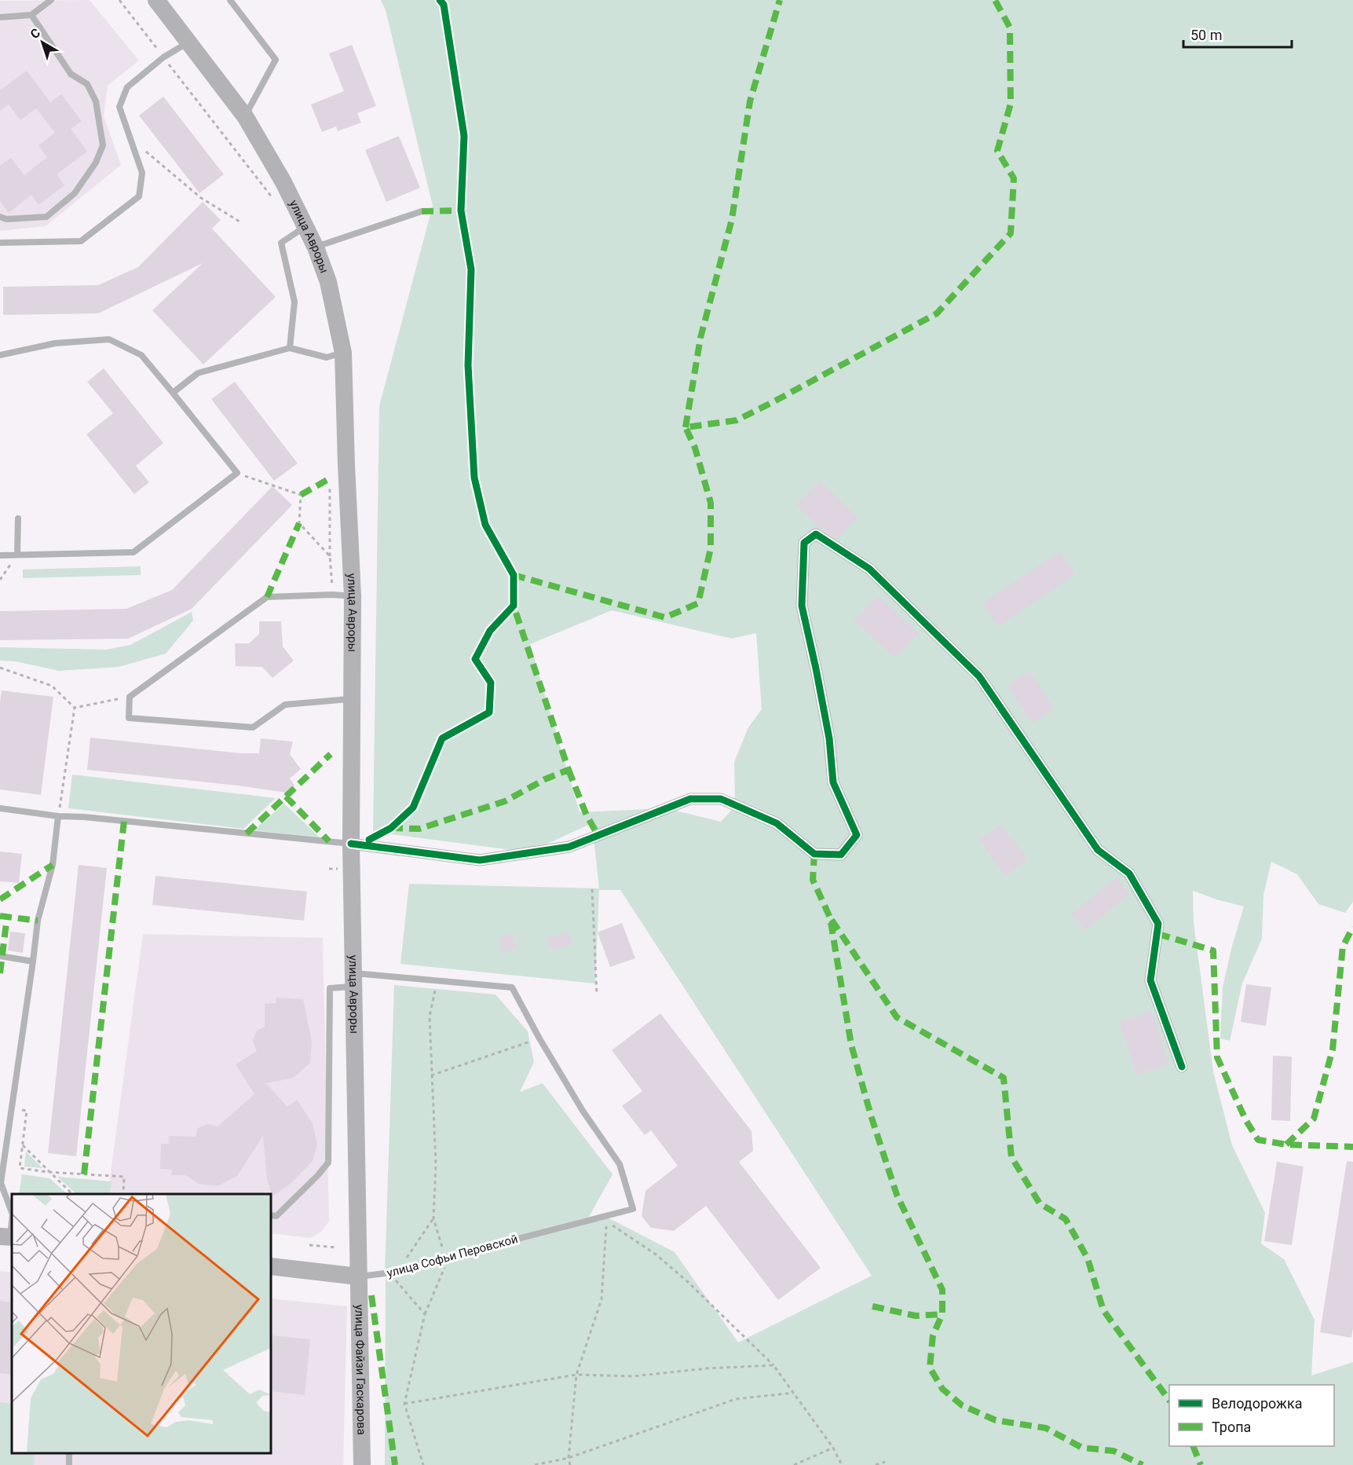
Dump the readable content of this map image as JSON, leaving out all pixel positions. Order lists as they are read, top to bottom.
{
  "streets": {
    "street": ["улица Авроры", "улица Софьи Перовской", "улица Файзи Гаскарова"]
  },
  "crossings": [
    ["улица Авроры", "улица Софьи Перовской"],
    ["улица Авроры", "улица Файзи Гаскарова"],
    ["улица Софьи Перовской", "улица Файзи Гаскарова"]
  ],
  "legend": ["Велодорожка", "Тропа"],
  "scale_bar": "50 m",
  "north": "top left"
}
